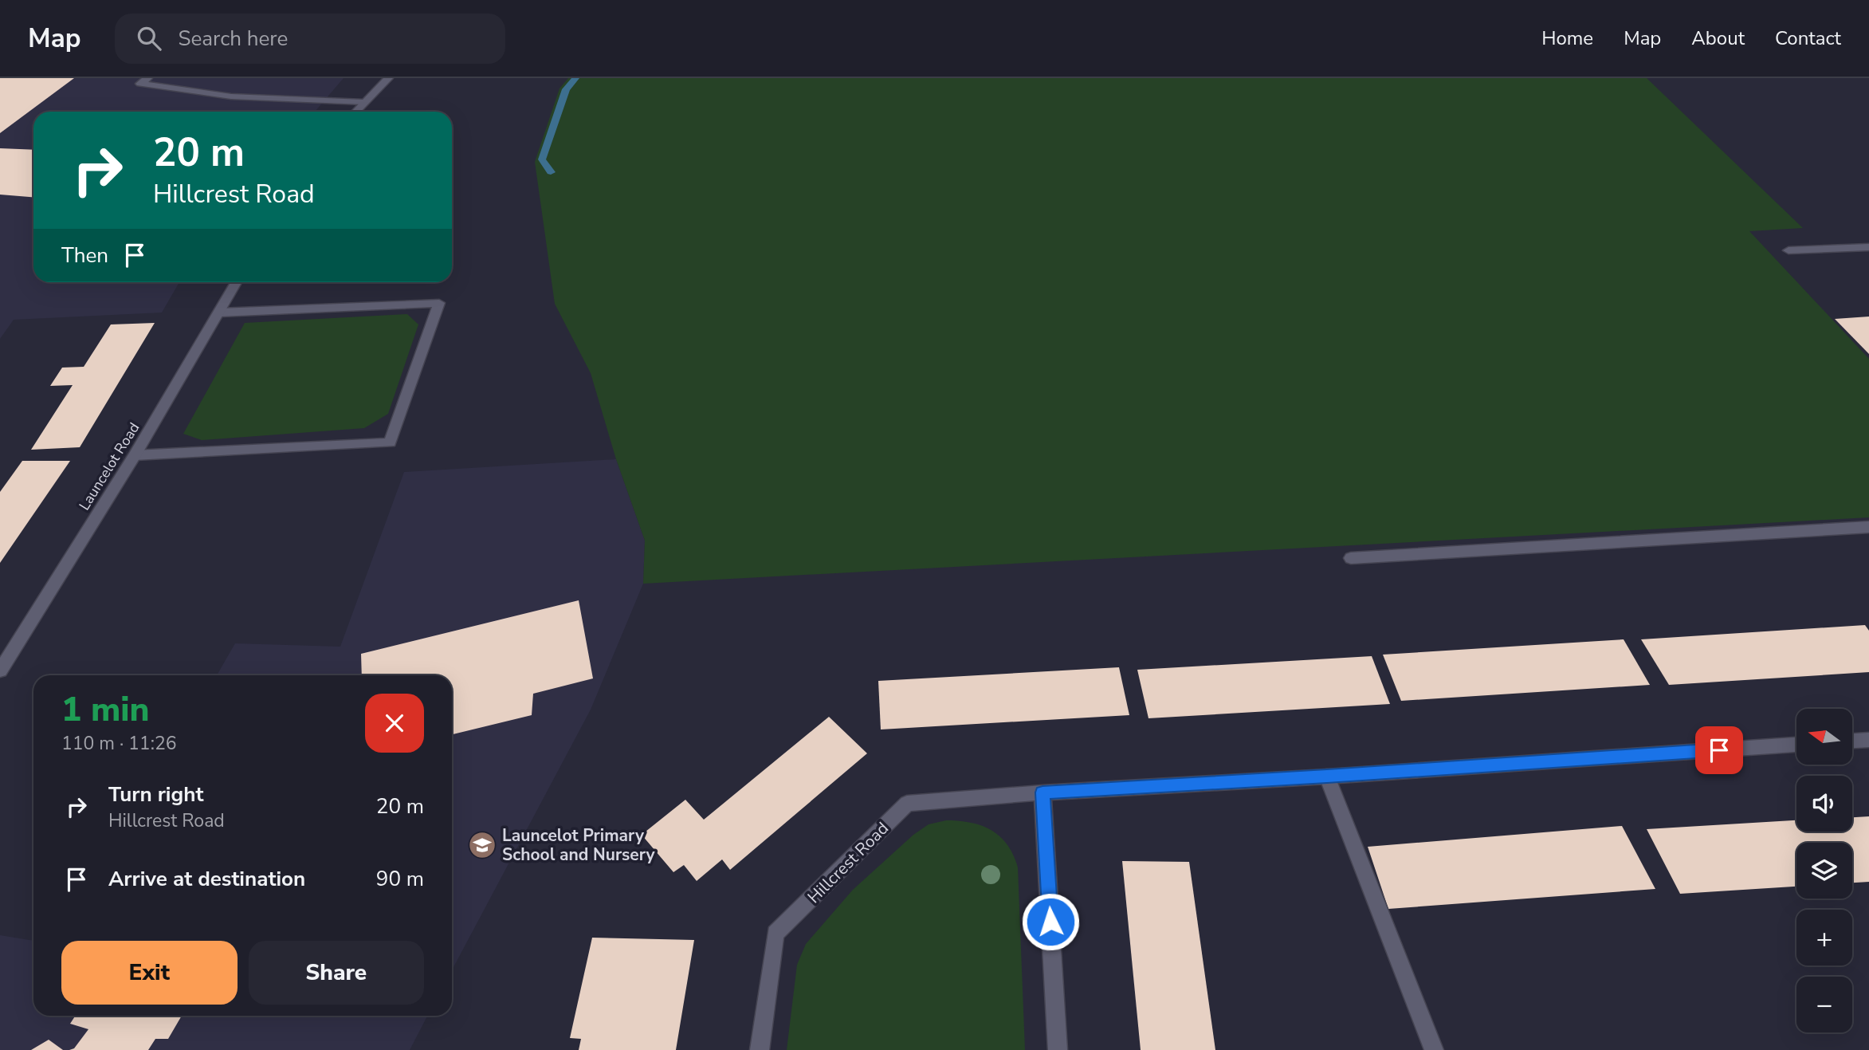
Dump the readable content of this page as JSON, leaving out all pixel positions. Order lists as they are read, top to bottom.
{
  "streets": {
    "street": ["Launcelot Road", "Hillcrest Road"]
  },
  "places": {
    "school or university": ["Launcelot Primary School and Nursery"]
  },
  "north": "left",
  "page": {
    "header": "Map",
    "search": "Search here",
    "nav": [
      "Home",
      "Map",
      "About",
      "Contact"
    ],
    "turn": ["20 m", "Hillcrest Road"],
    "then": "Then",
    "heading": ["1 min", "110 m · 11:26"],
    "map_buttons": ["+", "−"],
    "list": [
      {
        "name": "Turn right",
        "note": "Hillcrest Road",
        "value": "20 m"
      },
      {
        "name": "Arrive at destination",
        "value": "90 m"
      }
    ],
    "buttons": ["Exit", "Share"]
  }
}
